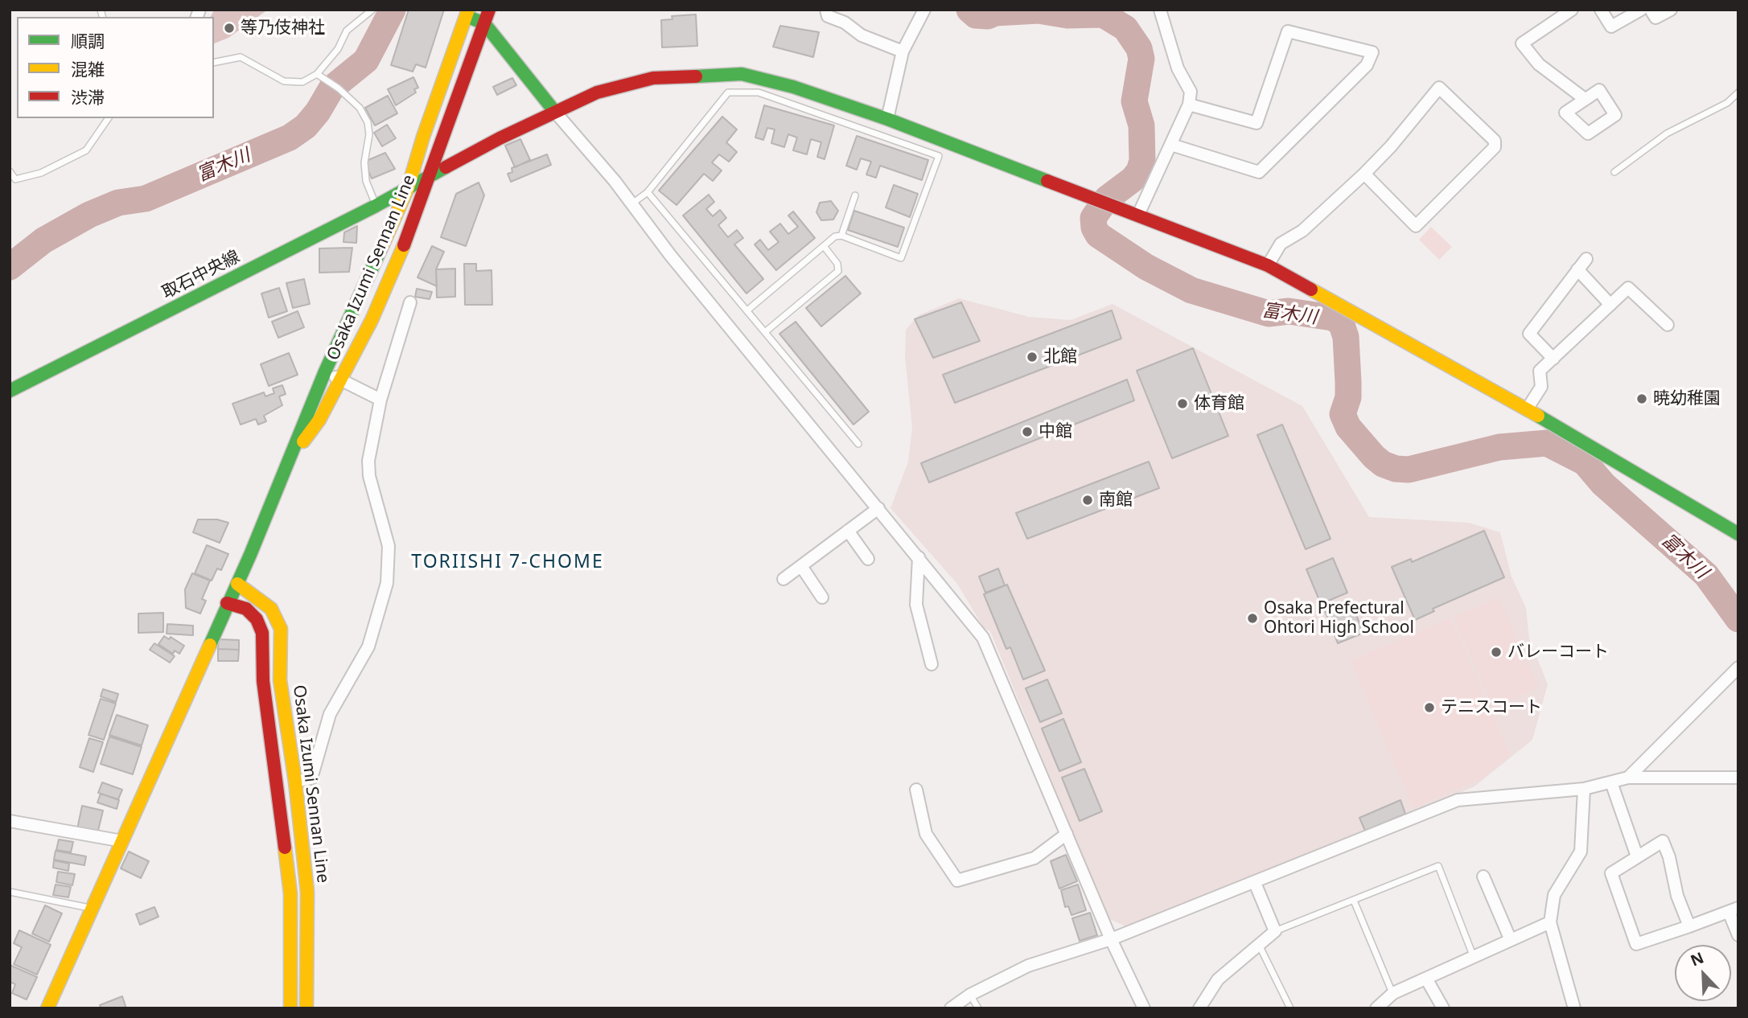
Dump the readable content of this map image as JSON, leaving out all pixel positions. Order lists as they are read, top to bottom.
{
  "streets": {
    "main road": ["Osaka Izumi Sennan Line", "取石中央線"]
  },
  "crossings": [
    ["Osaka Izumi Sennan Line", "取石中央線"]
  ],
  "districts": ["TORIISHI 7-CHOME"],
  "water": ["富木川"],
  "places": [
    "等乃伎神社",
    "北館",
    "暁幼稚園",
    "体育館",
    "中館",
    "南館",
    "Osaka Prefectural Ohtori High School",
    "バレーコート",
    "テニスコート"
  ],
  "legend": ["順調", "混雑", "渋滞"],
  "north": "top left"
}
